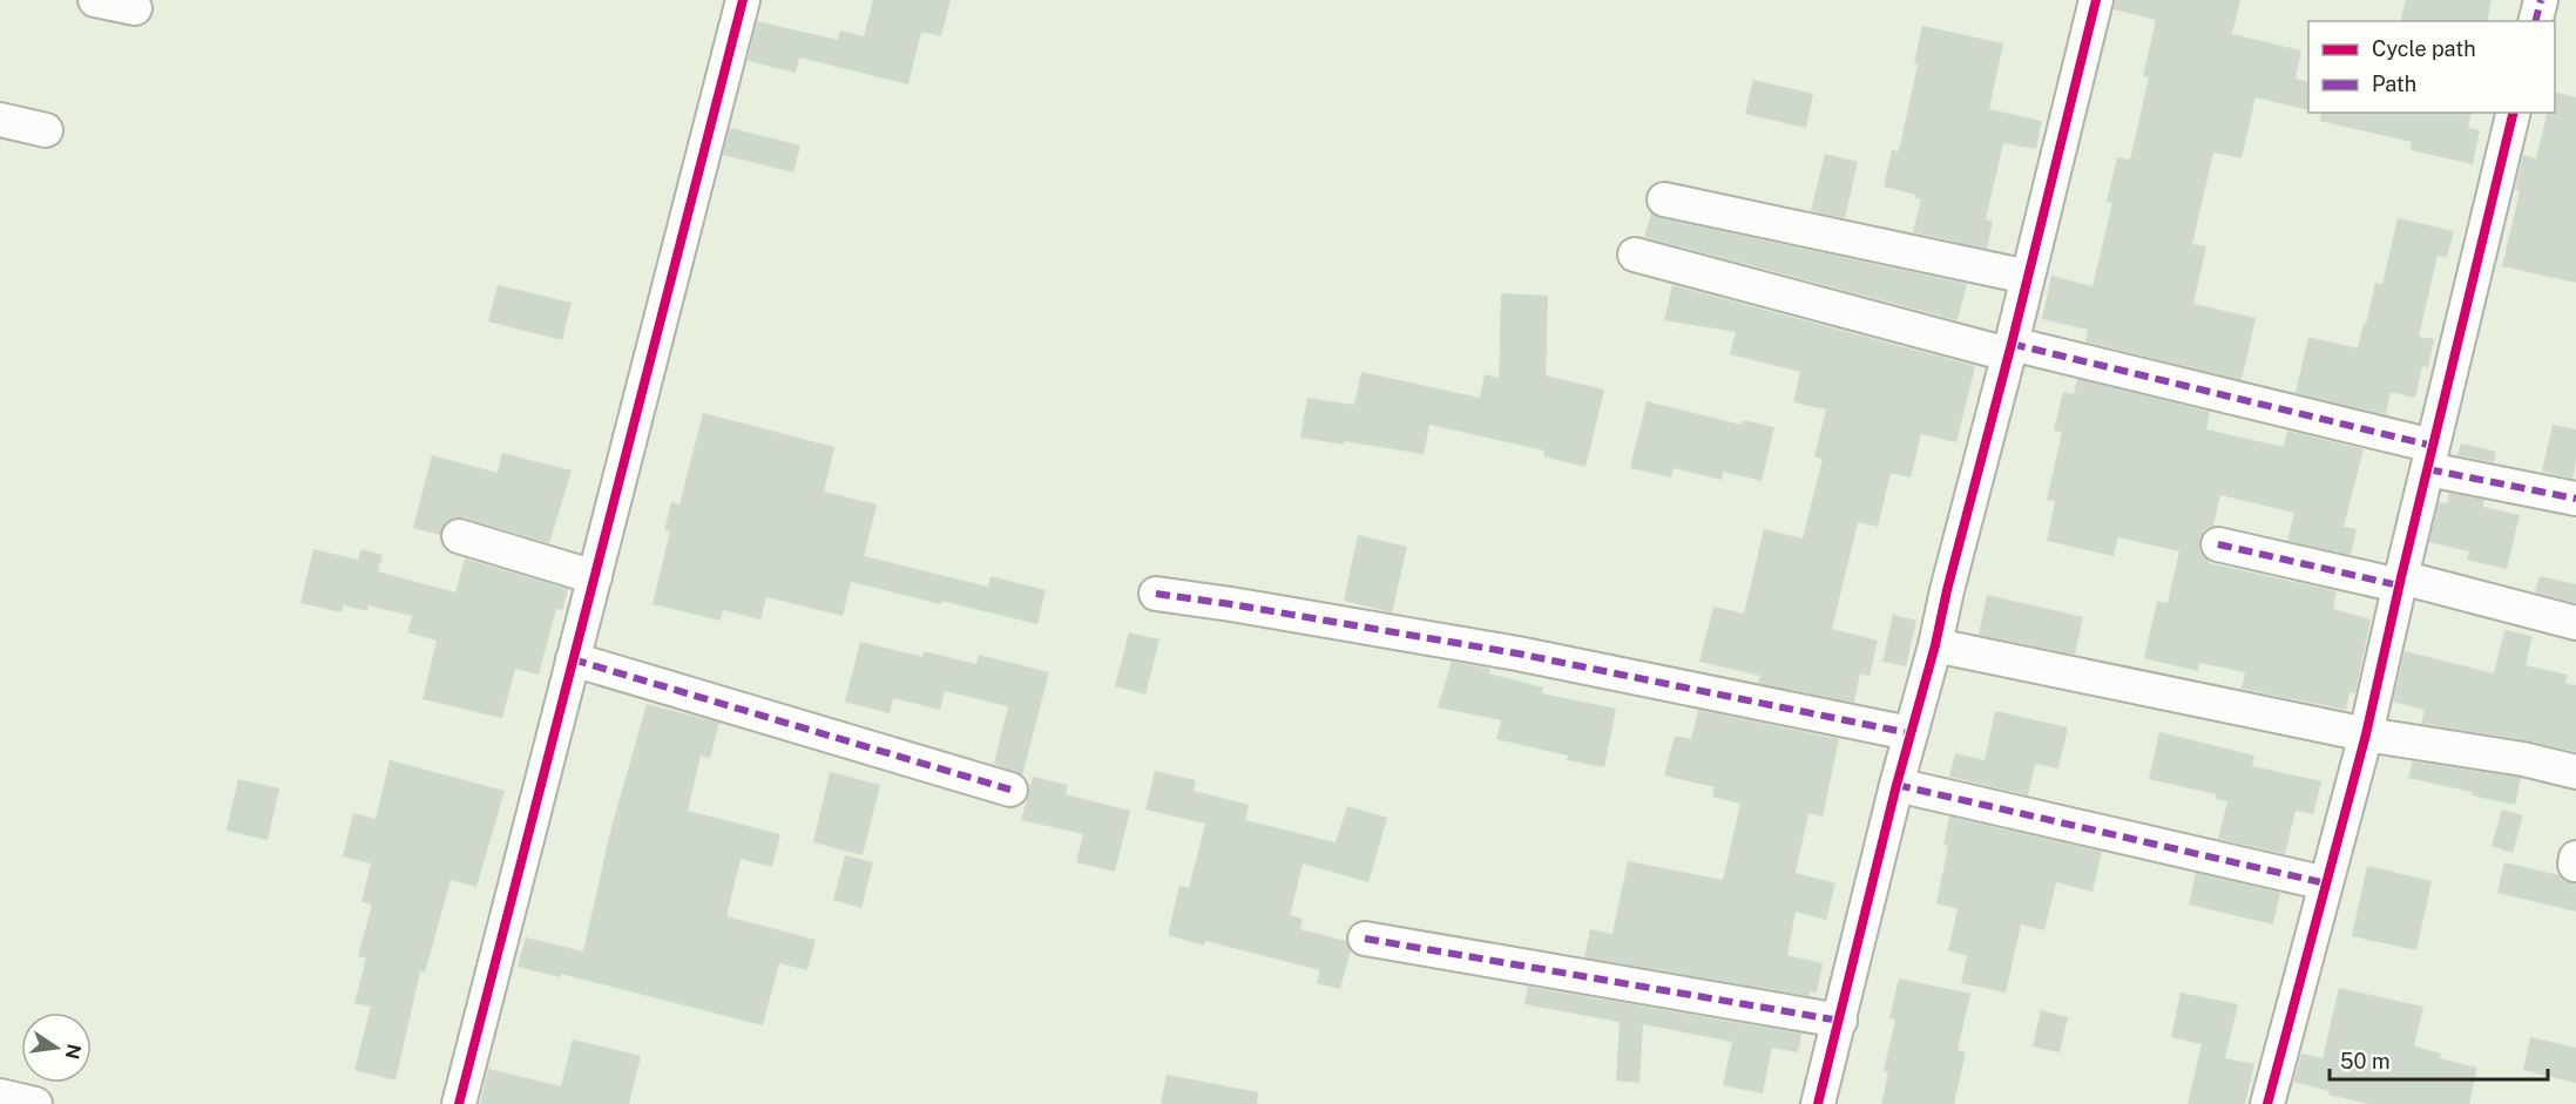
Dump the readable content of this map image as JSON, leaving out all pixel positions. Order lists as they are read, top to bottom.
{
  "legend": ["Cycle path", "Path"],
  "scale_bar": "50 m",
  "north": "right"
}
